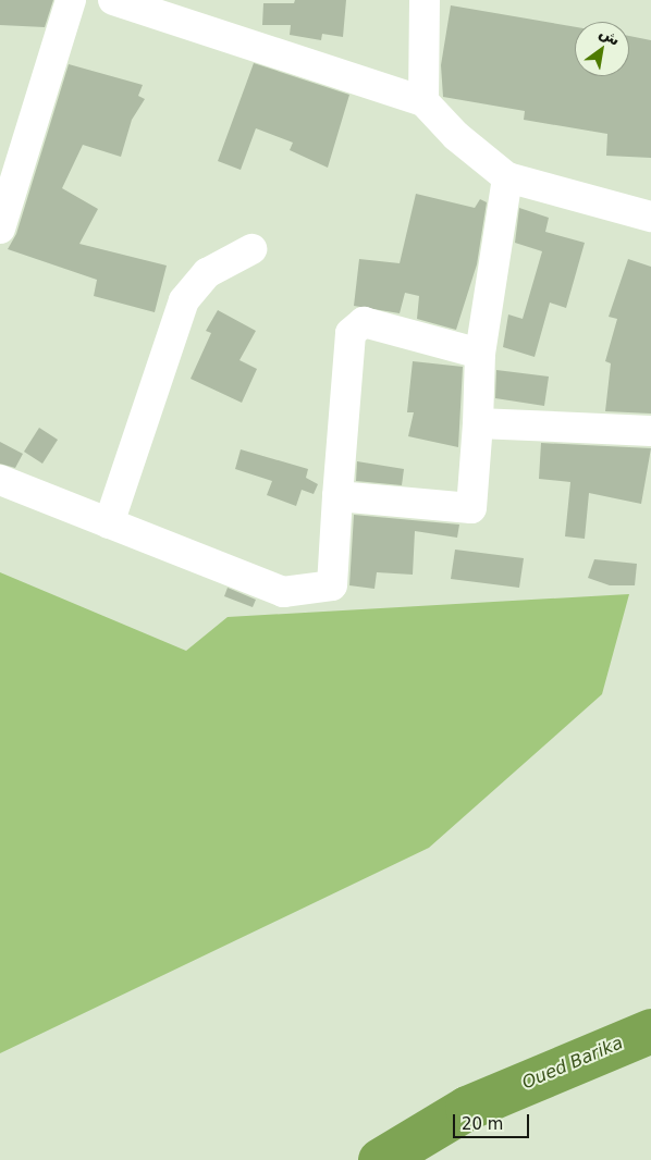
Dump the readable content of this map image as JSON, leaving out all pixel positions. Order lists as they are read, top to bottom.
{
  "water": ["Oued Barika"],
  "scale_bar": "20 m",
  "north": "top right"
}
